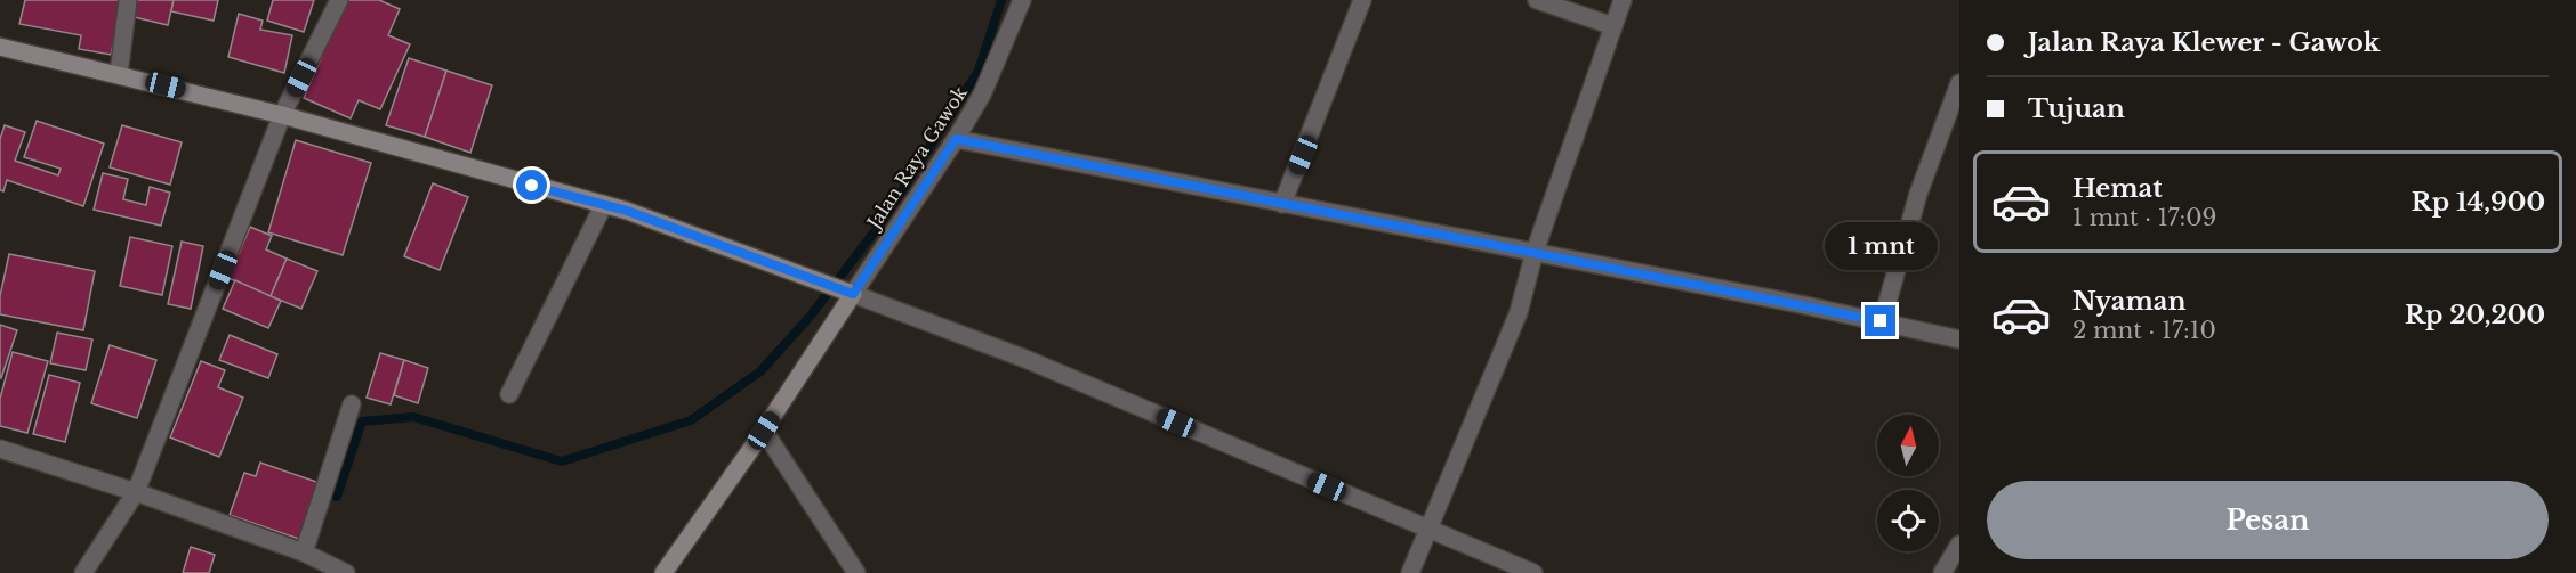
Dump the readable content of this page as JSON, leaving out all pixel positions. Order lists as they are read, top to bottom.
{
  "streets": {
    "street": ["Jalan Raya Gawok"]
  },
  "north": "top",
  "page": {
    "banner": ["Jalan Raya Klewer - Gawok", "Tujuan"],
    "list": [
      {
        "name": "Hemat",
        "note": "1 mnt · 17:09",
        "value": "Rp 14,900"
      },
      {
        "name": "Nyaman",
        "note": "2 mnt · 17:10",
        "value": "Rp 20,200"
      }
    ],
    "bubble": "1 mnt",
    "buttons": "Pesan"
  }
}
